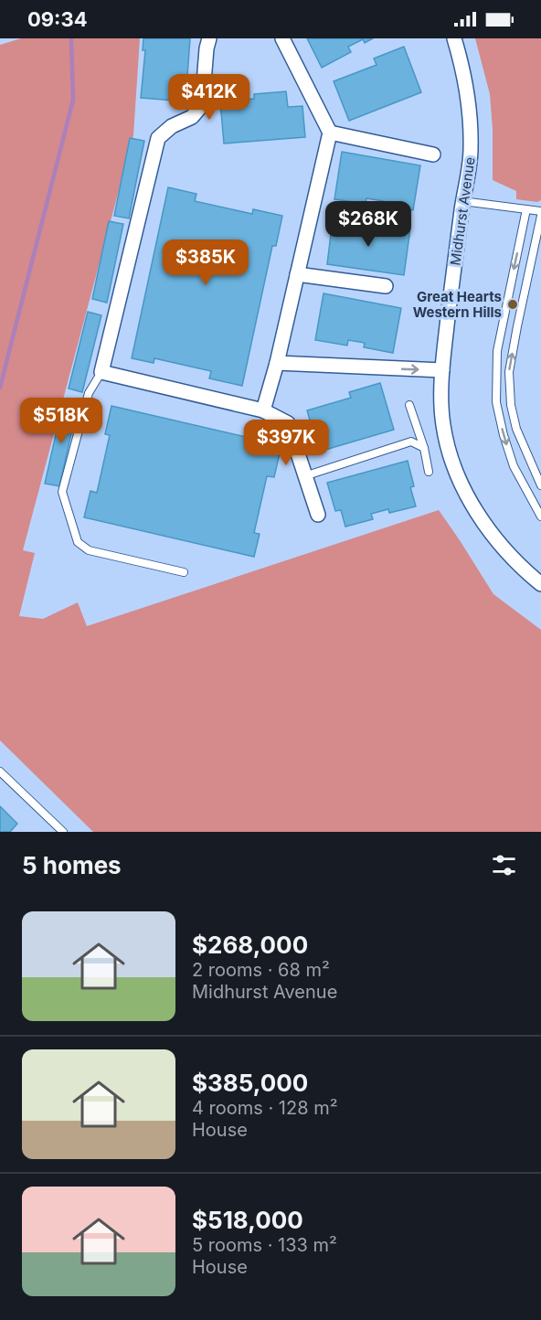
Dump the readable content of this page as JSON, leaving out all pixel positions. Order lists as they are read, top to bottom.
{
  "streets": {
    "street": ["Midhurst Avenue"]
  },
  "places": ["Great Hearts Western Hills"],
  "page": {
    "status": "09:34",
    "price": [
      "$412K",
      "$268K",
      "$385K",
      "$518K",
      "$397K"
    ],
    "heading": "5 homes",
    "list": [
      {
        "name": "$268,000",
        "note": "2 rooms · 68 m² · Midhurst Avenue"
      },
      {
        "name": "$385,000",
        "note": "4 rooms · 128 m² · House"
      },
      {
        "name": "$518,000",
        "note": "5 rooms · 133 m² · House"
      }
    ]
  }
}
